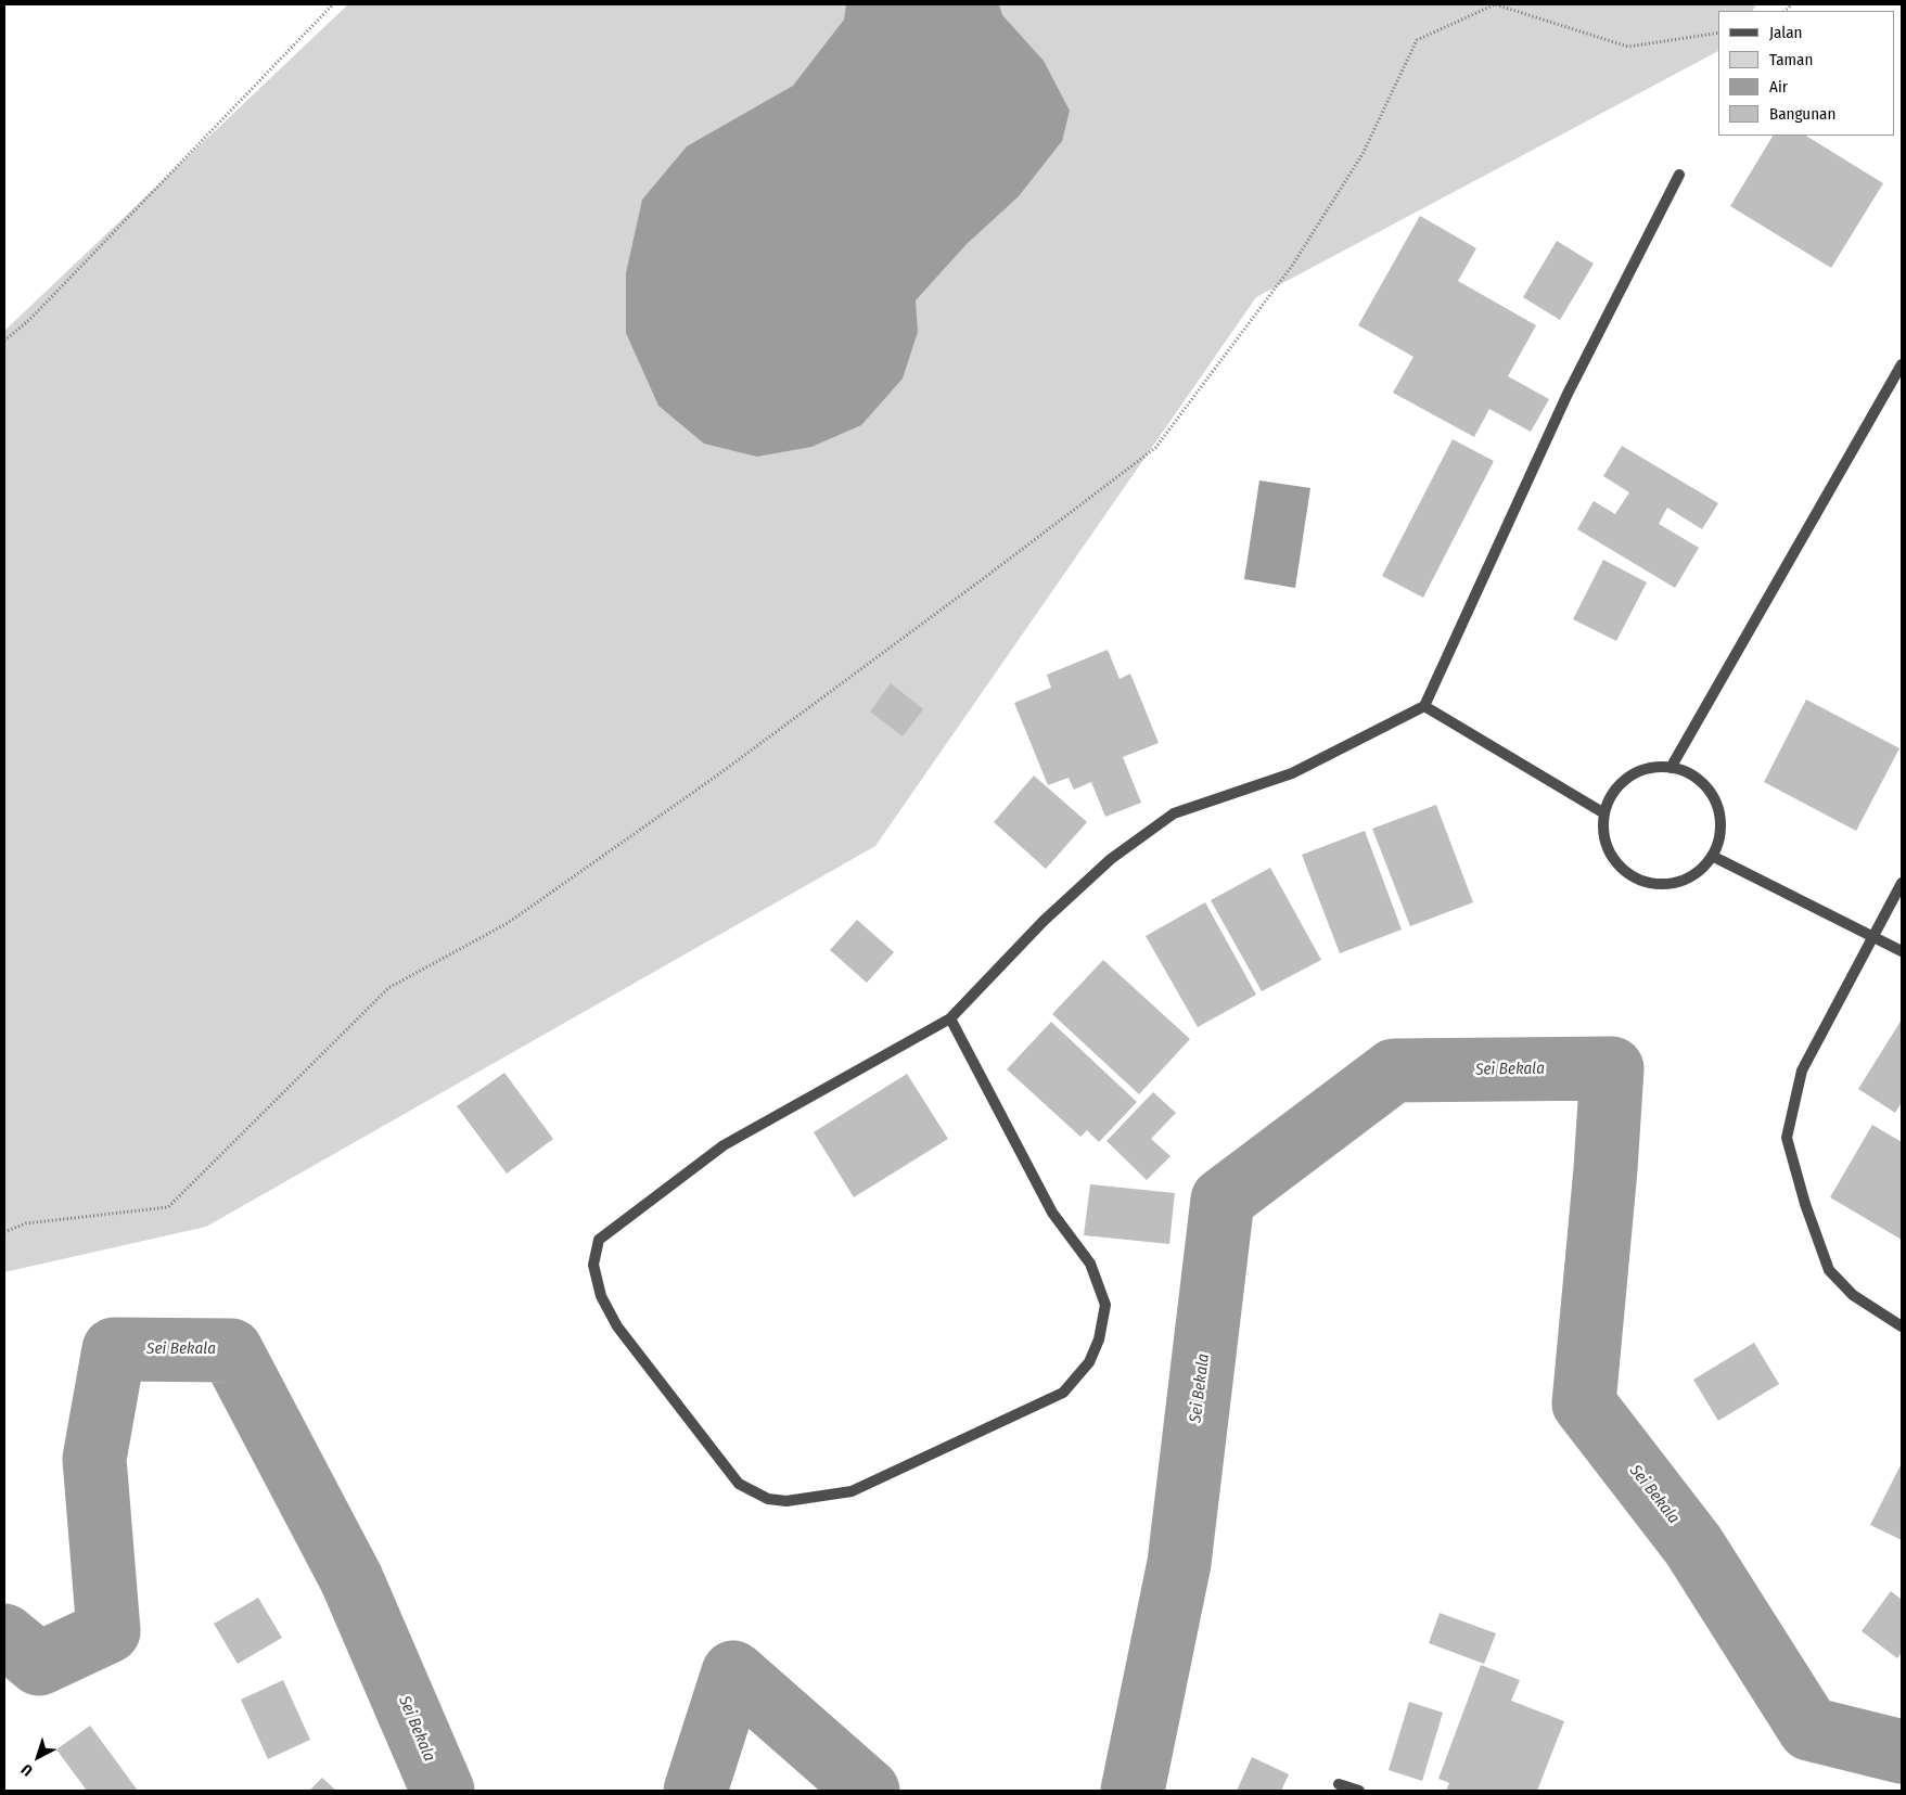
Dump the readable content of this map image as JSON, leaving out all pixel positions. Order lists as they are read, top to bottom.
{
  "water": ["Sei Bekala"],
  "legend": [
    "Jalan",
    "Taman",
    "Air",
    "Bangunan"
  ],
  "north": "bottom left"
}
